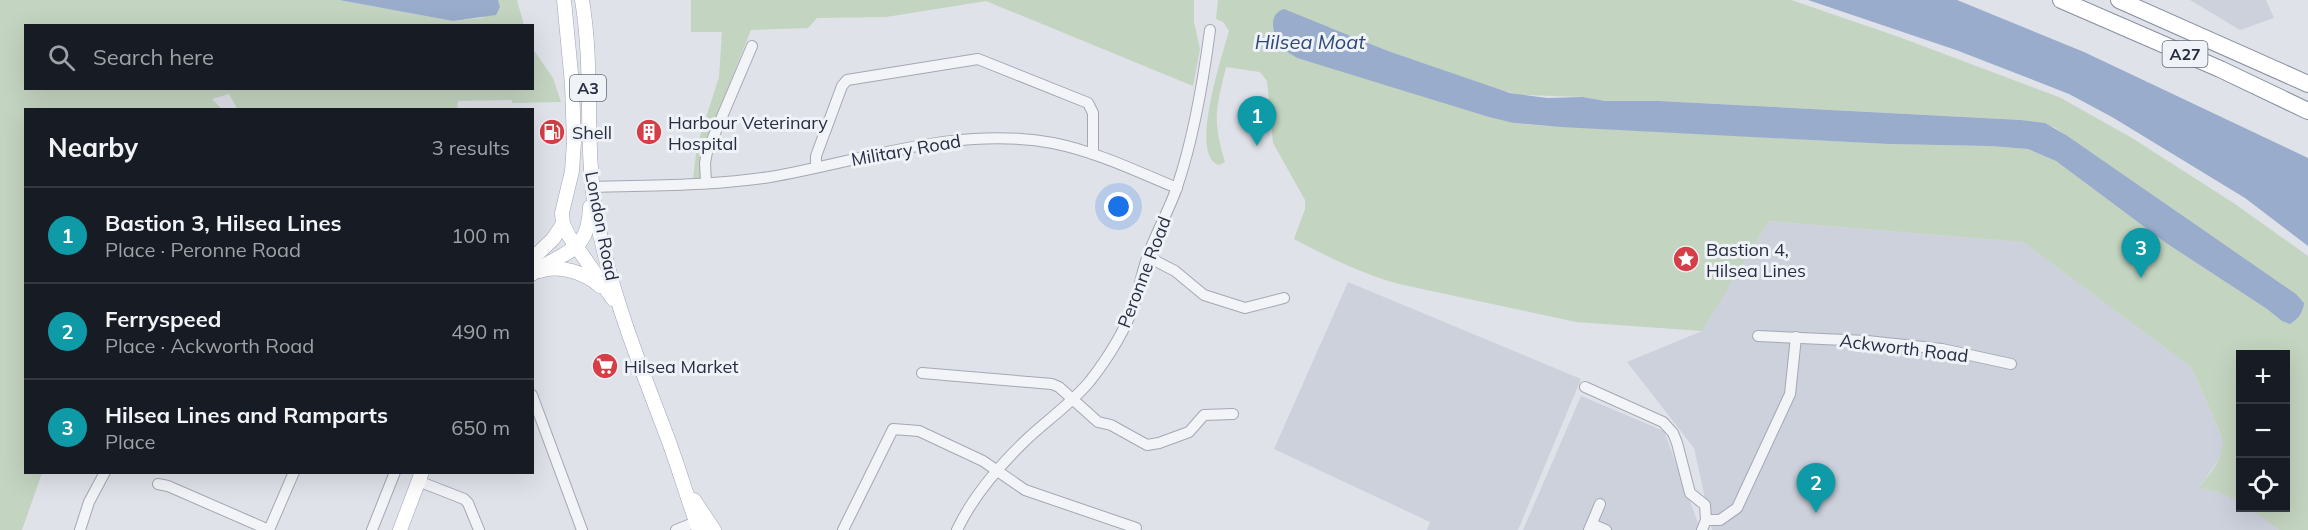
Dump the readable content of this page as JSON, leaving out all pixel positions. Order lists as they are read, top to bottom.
{
  "streets": {
    "highway": ["A27"],
    "main road": ["A3", "London Road"],
    "street": ["Military Road", "Peronne Road", "Ackworth Road"]
  },
  "crossings": [
    ["A3", "Military Road"],
    ["A3", "London Road"],
    ["Military Road", "London Road"],
    ["Military Road", "Peronne Road"]
  ],
  "water": ["Hilsea Moat"],
  "places": {
    "fuel station": ["Shell"],
    "building": ["Harbour Veterinary Hospital"],
    "place": ["Bastion 4, Hilsea Lines"],
    "supermarket": ["Hilsea Market"]
  },
  "page": {
    "search": "Search here",
    "pins": ["1", "3", "2"],
    "heading": ["Nearby", "3 results"],
    "list": [
      {
        "mark": "1",
        "name": "Bastion 3, Hilsea Lines",
        "note": "Place · Peronne Road",
        "value": "100 m"
      },
      {
        "mark": "2",
        "name": "Ferryspeed",
        "note": "Place · Ackworth Road",
        "value": "490 m"
      },
      {
        "mark": "3",
        "name": "Hilsea Lines and Ramparts",
        "note": "Place",
        "value": "650 m"
      }
    ],
    "map_buttons": ["+", "−"]
  }
}
